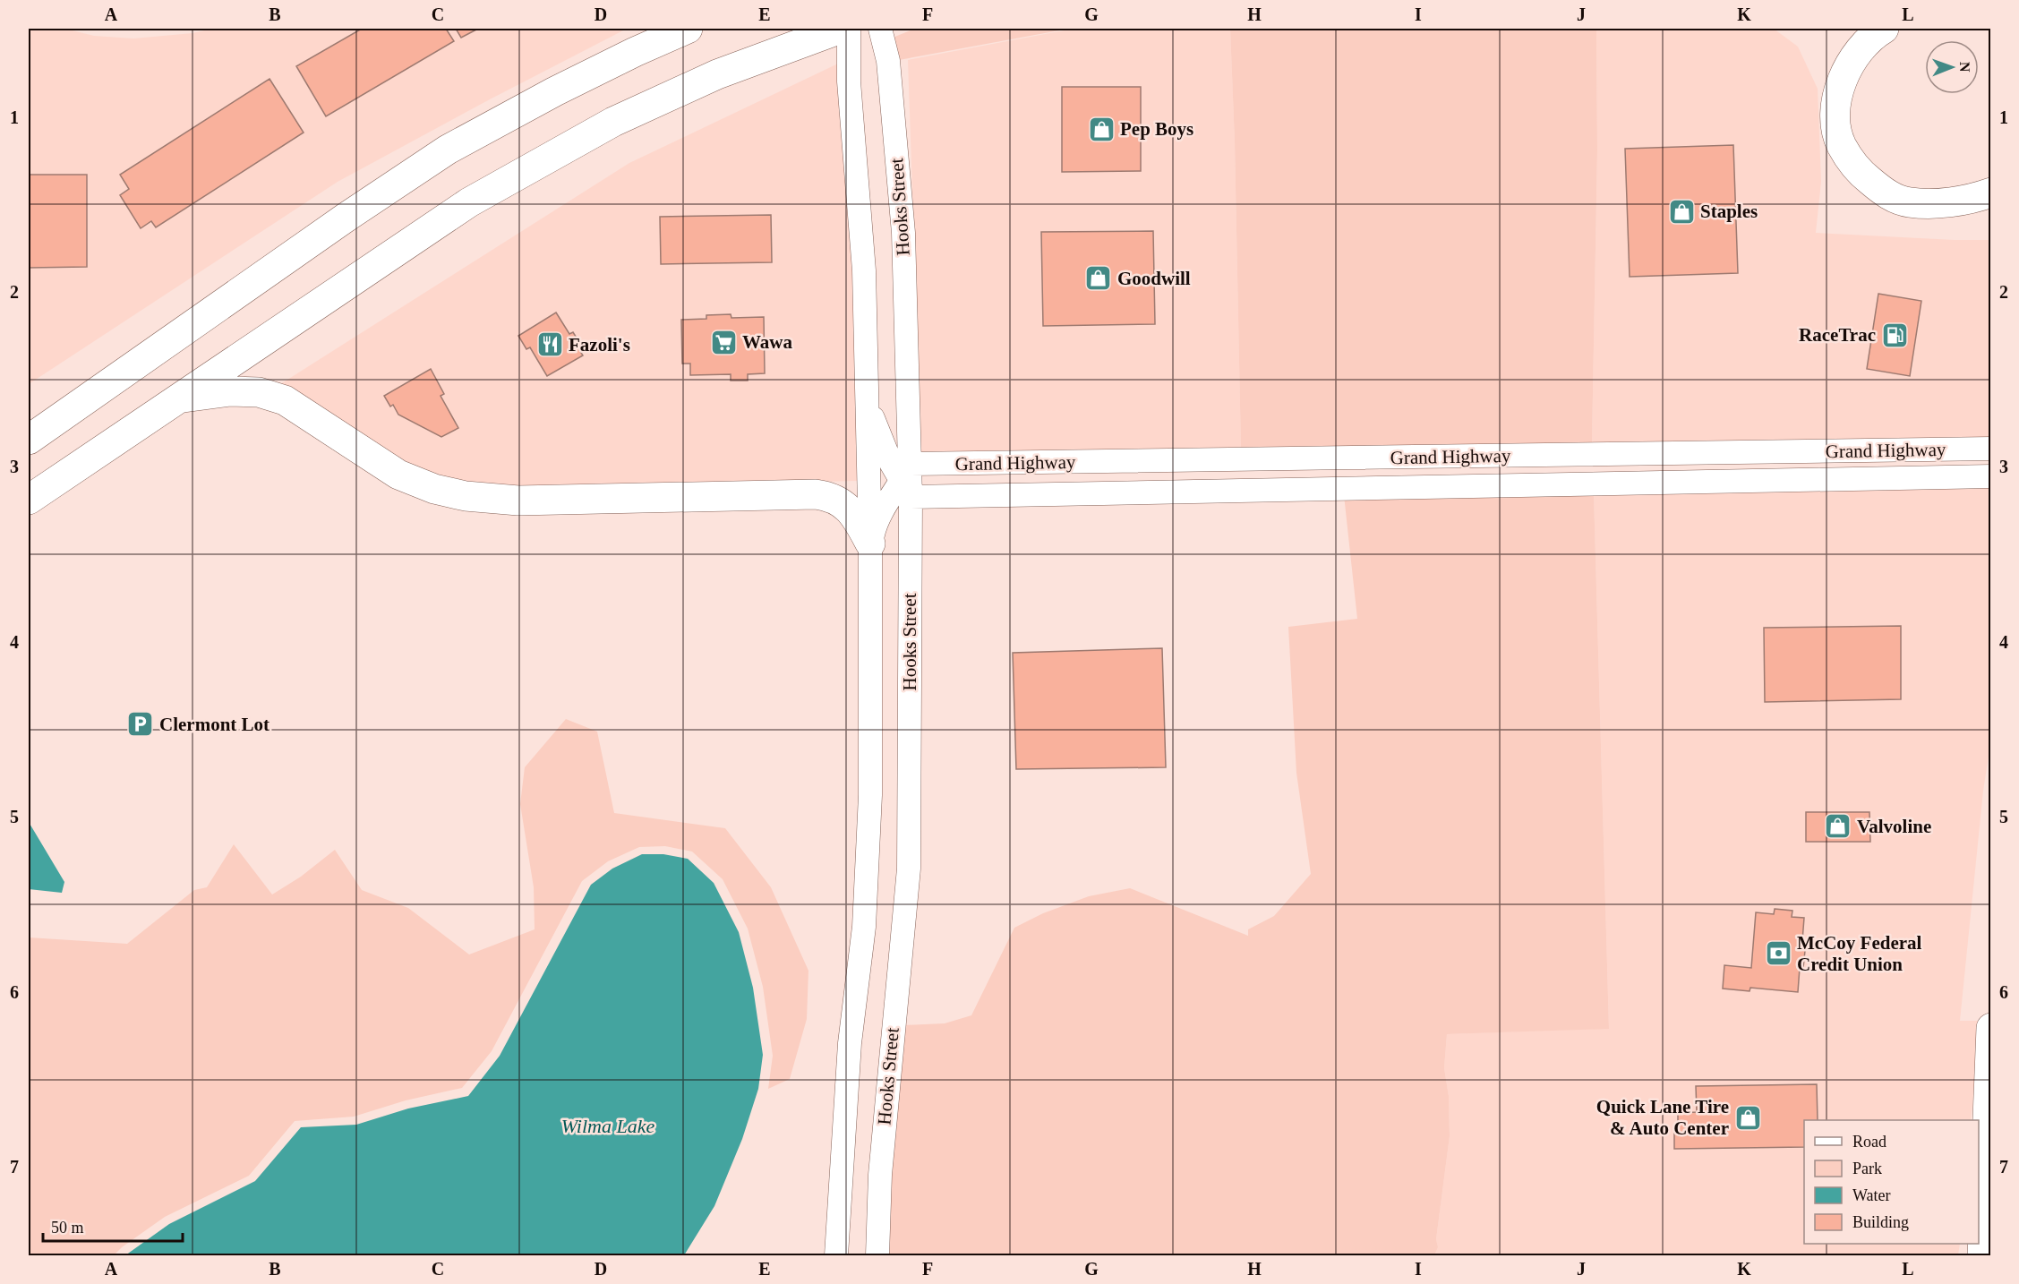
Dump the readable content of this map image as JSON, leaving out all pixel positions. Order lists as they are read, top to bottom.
{
  "streets": {
    "street": ["Hooks Street", "Grand Highway"]
  },
  "crossings": [
    ["Hooks Street", "Grand Highway"]
  ],
  "water": ["Wilma Lake"],
  "places": {
    "shop": [
      "Pep Boys",
      "Staples",
      "Goodwill",
      "Valvoline",
      "Quick Lane Tire & Auto Center"
    ],
    "fuel station": ["RaceTrac"],
    "supermarket": ["Wawa"],
    "restaurant": ["Fazoli's"],
    "parking": ["Clermont Lot"],
    "bank": ["McCoy Federal Credit Union"]
  },
  "legend": [
    "Road",
    "Park",
    "Water",
    "Building"
  ],
  "scale_bar": "50 m",
  "north": "right",
  "grid": {
    "columns": [
      "A",
      "B",
      "C",
      "D",
      "E",
      "F",
      "G",
      "H",
      "I",
      "J",
      "K",
      "L"
    ],
    "rows": [
      "1",
      "2",
      "3",
      "4",
      "5",
      "6",
      "7"
    ]
  }
}
